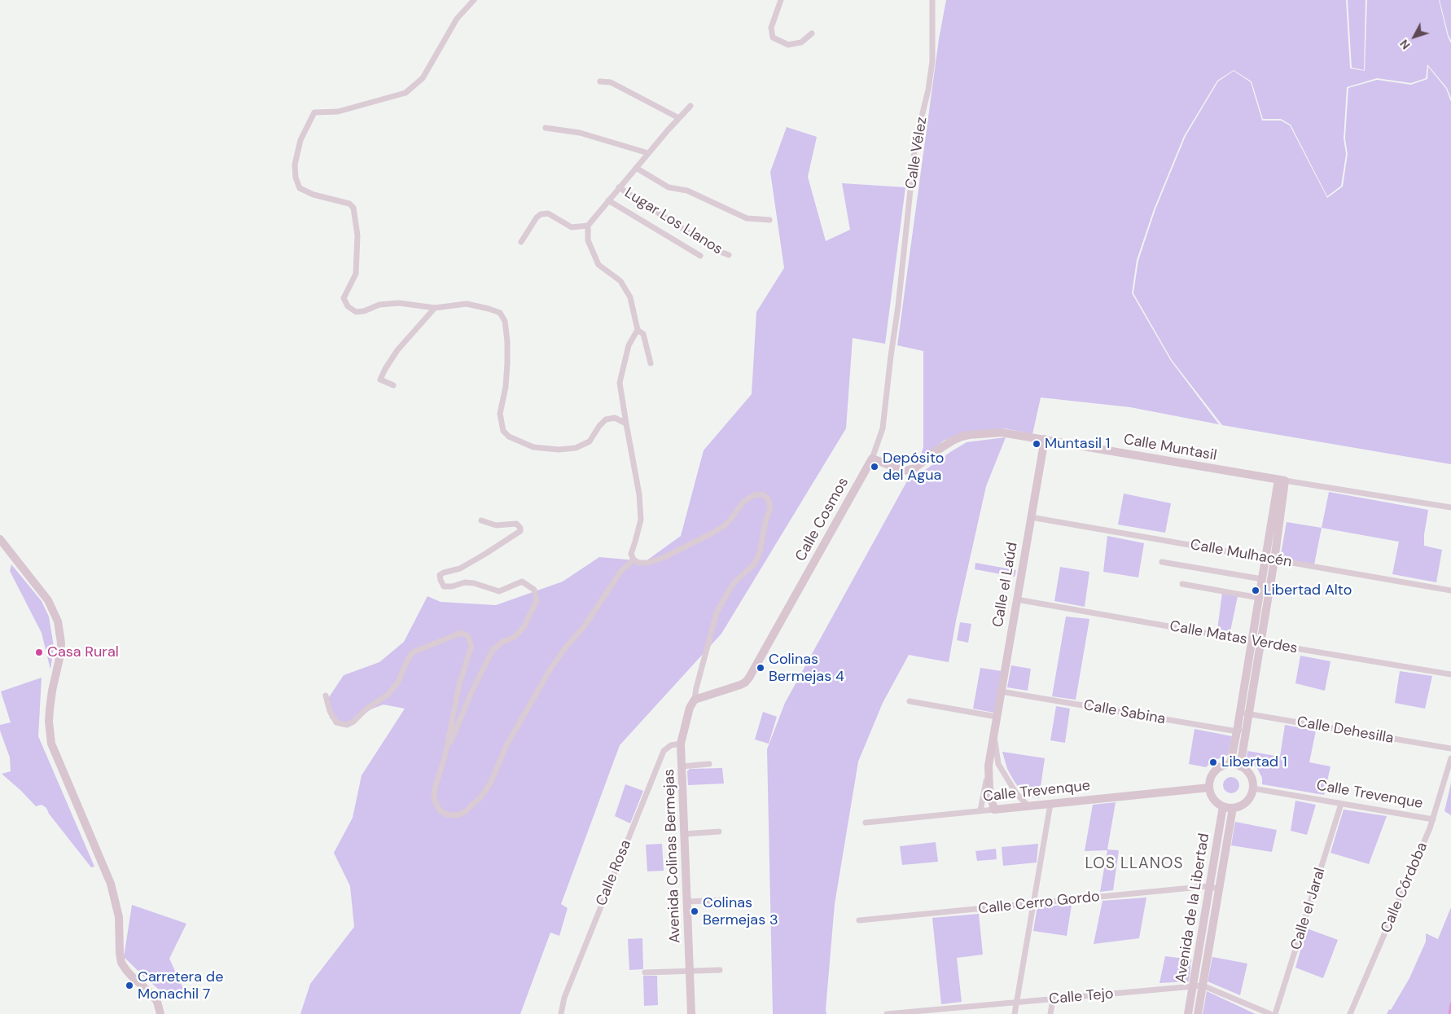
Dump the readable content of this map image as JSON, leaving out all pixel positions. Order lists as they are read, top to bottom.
{
  "streets": {
    "street": [
      "Calle Vélez",
      "Lugar Los Llanos",
      "Calle Muntasil",
      "Calle Cosmos",
      "Calle Mulhacén",
      "Calle el Laúd",
      "Calle Matas Verdes",
      "Calle Sabina",
      "Calle Dehesilla",
      "Calle Trevenque",
      "Avenida Colinas Bermejas",
      "Calle Rosa",
      "Calle Córdoba",
      "Calle Cerro Gordo",
      "Avenida de la Libertad",
      "Calle el Jaral",
      "Calle Tejo"
    ]
  },
  "crossings": [
    ["Calle Vélez", "Calle Cosmos"],
    ["Calle Muntasil", "Calle Cosmos"],
    ["Calle Muntasil", "Calle el Laúd"],
    ["Calle Cosmos", "Avenida Colinas Bermejas"],
    ["Calle Mulhacén", "Calle el Laúd"],
    ["Calle el Laúd", "Calle Matas Verdes"],
    ["Calle el Laúd", "Calle Sabina"],
    ["Calle el Laúd", "Calle Trevenque"],
    ["Calle Trevenque", "Calle Córdoba"],
    ["Calle Trevenque", "Avenida de la Libertad"],
    ["Calle Trevenque", "Calle el Jaral"],
    ["Avenida Colinas Bermejas", "Calle Rosa"],
    ["Calle Cerro Gordo", "Avenida de la Libertad"],
    ["Avenida de la Libertad", "Calle Tejo"]
  ],
  "districts": ["LOS LLANOS"],
  "places": [
    "Muntasil 1",
    "Depósito del Agua",
    "Libertad Alto",
    "Casa Rural",
    "Colinas Bermejas 4",
    "Libertad 1",
    "Colinas Bermejas 3",
    "Carretera de Monachil 7"
  ],
  "north": "bottom left"
}
